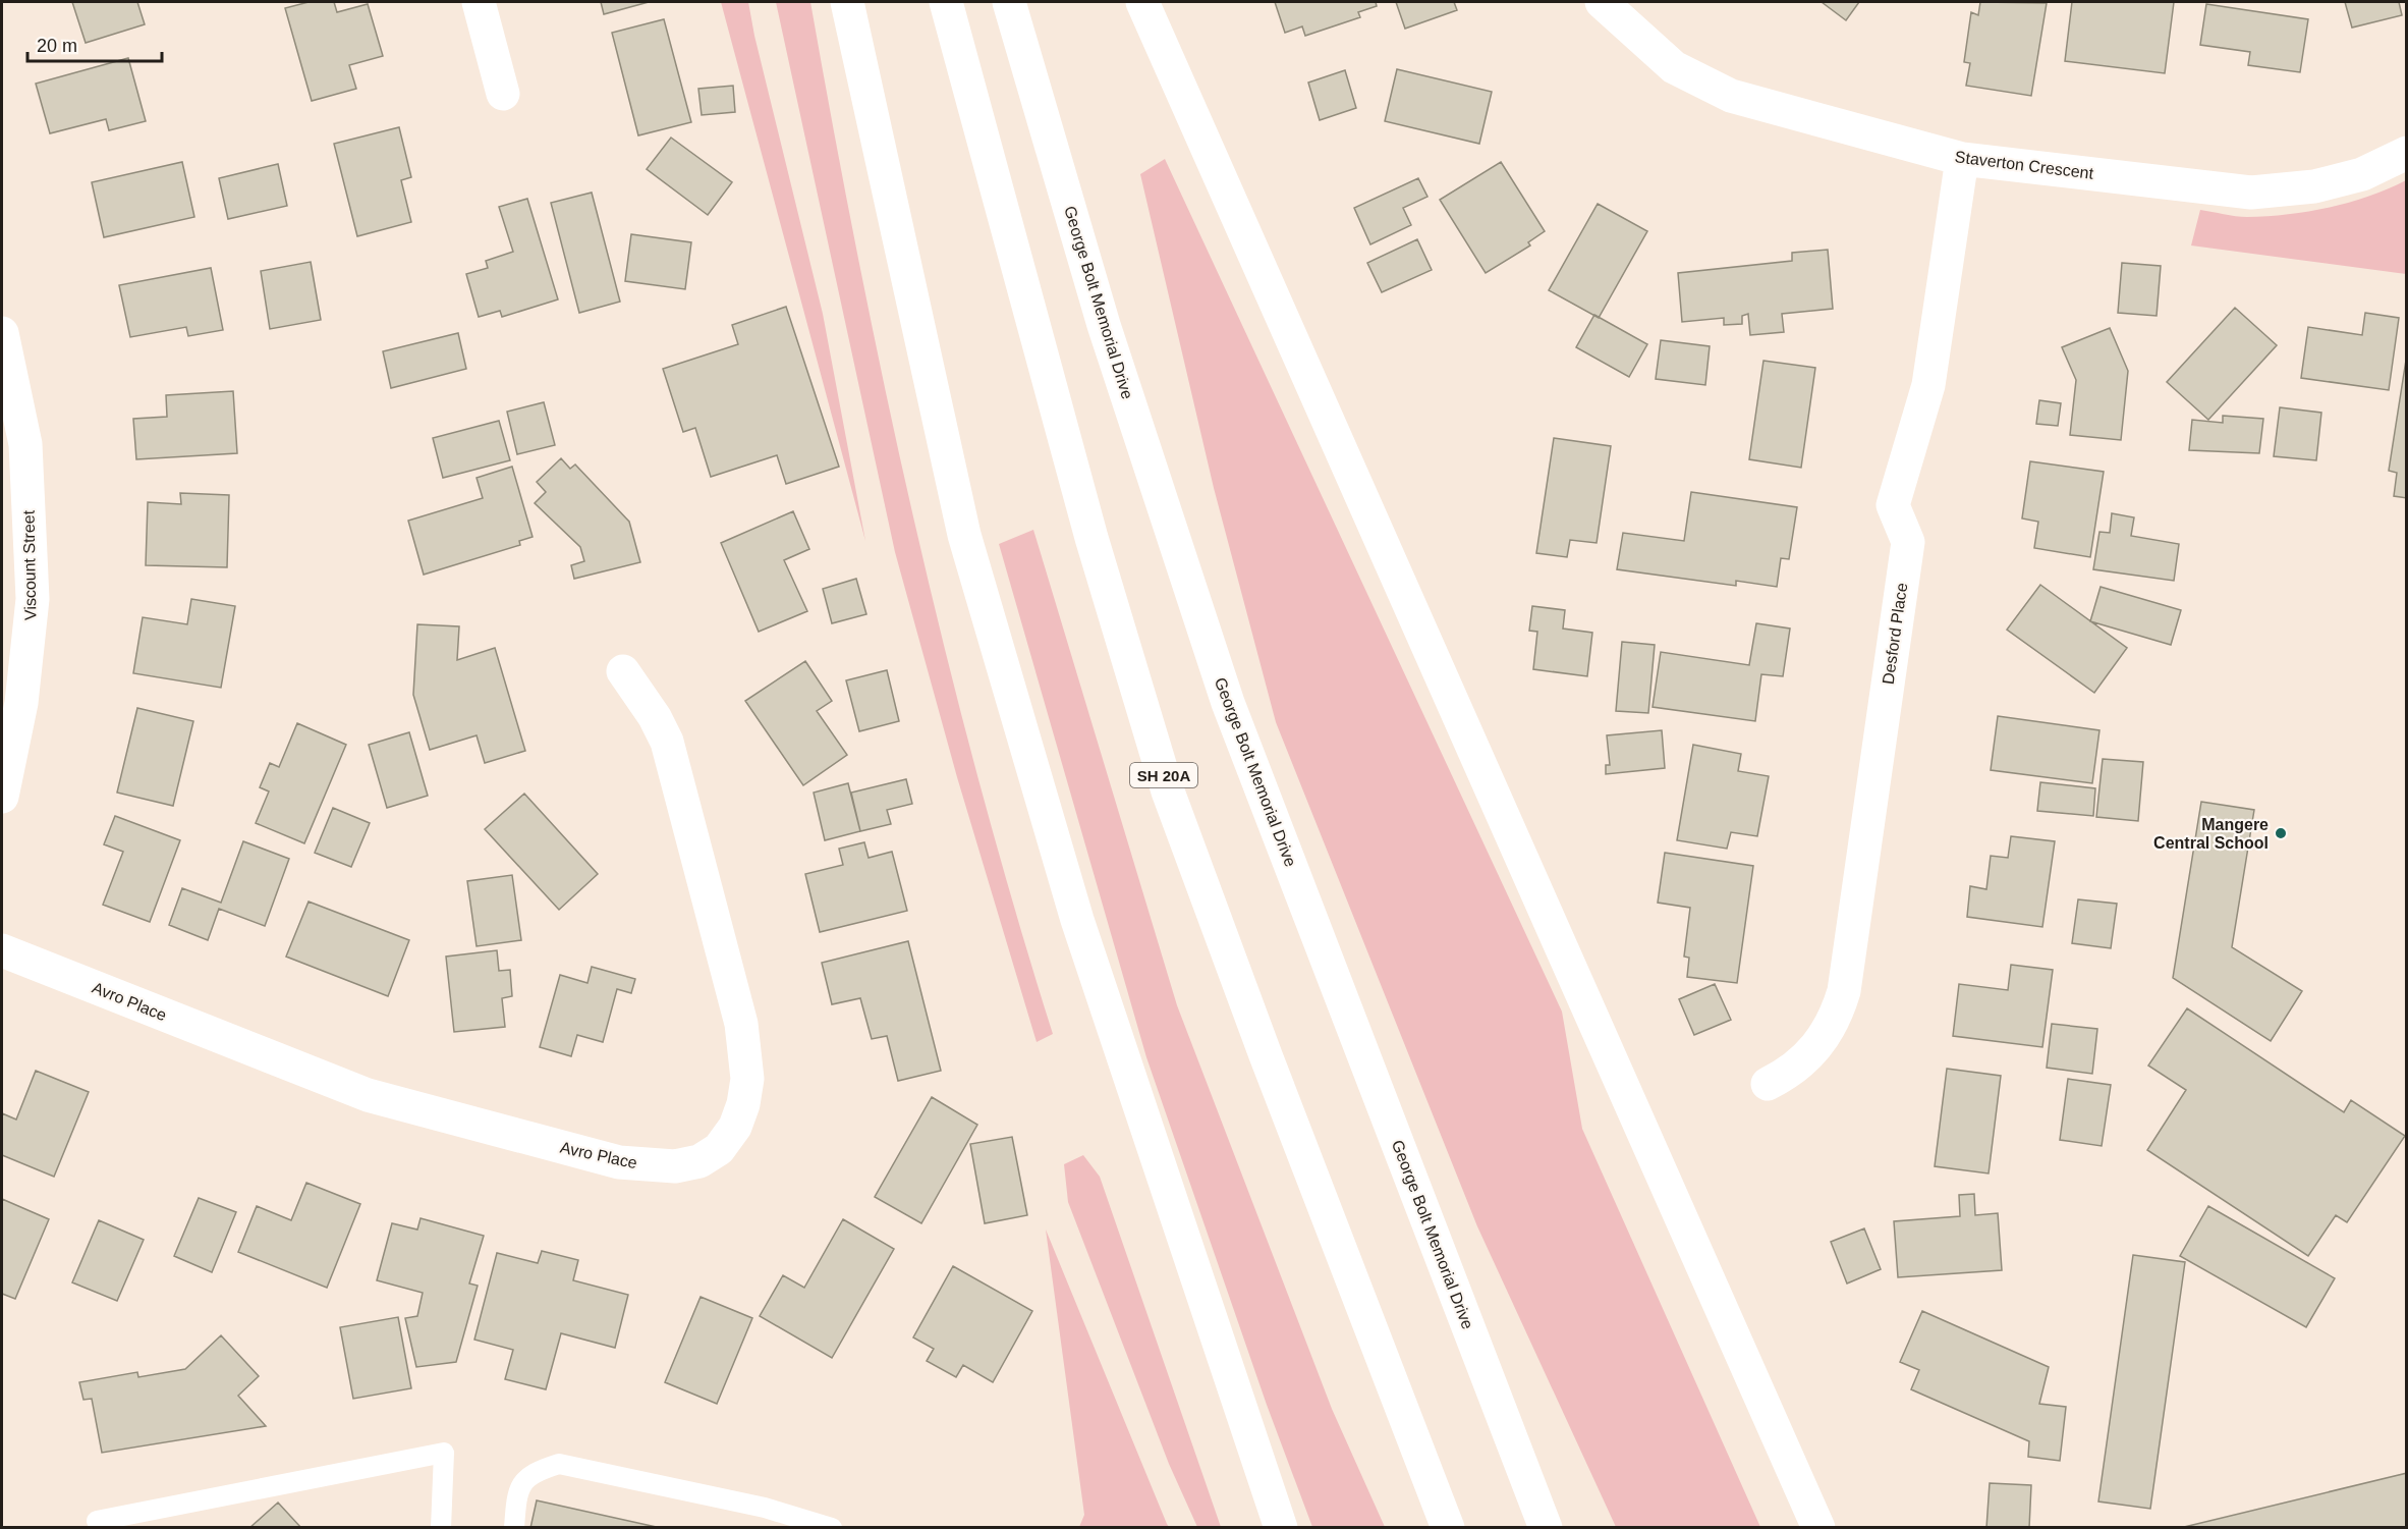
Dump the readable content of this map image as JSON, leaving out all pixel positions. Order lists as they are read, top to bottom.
{
  "streets": {
    "main road": [
      "Staverton Crescent",
      "George Bolt Memorial Drive",
      "Viscount Street",
      "Desford Place",
      "SH 20A",
      "Avro Place"
    ]
  },
  "crossings": [
    ["Staverton Crescent", "Desford Place"]
  ],
  "places": ["Mangere Central School"],
  "scale_bar": "20 m"
}
